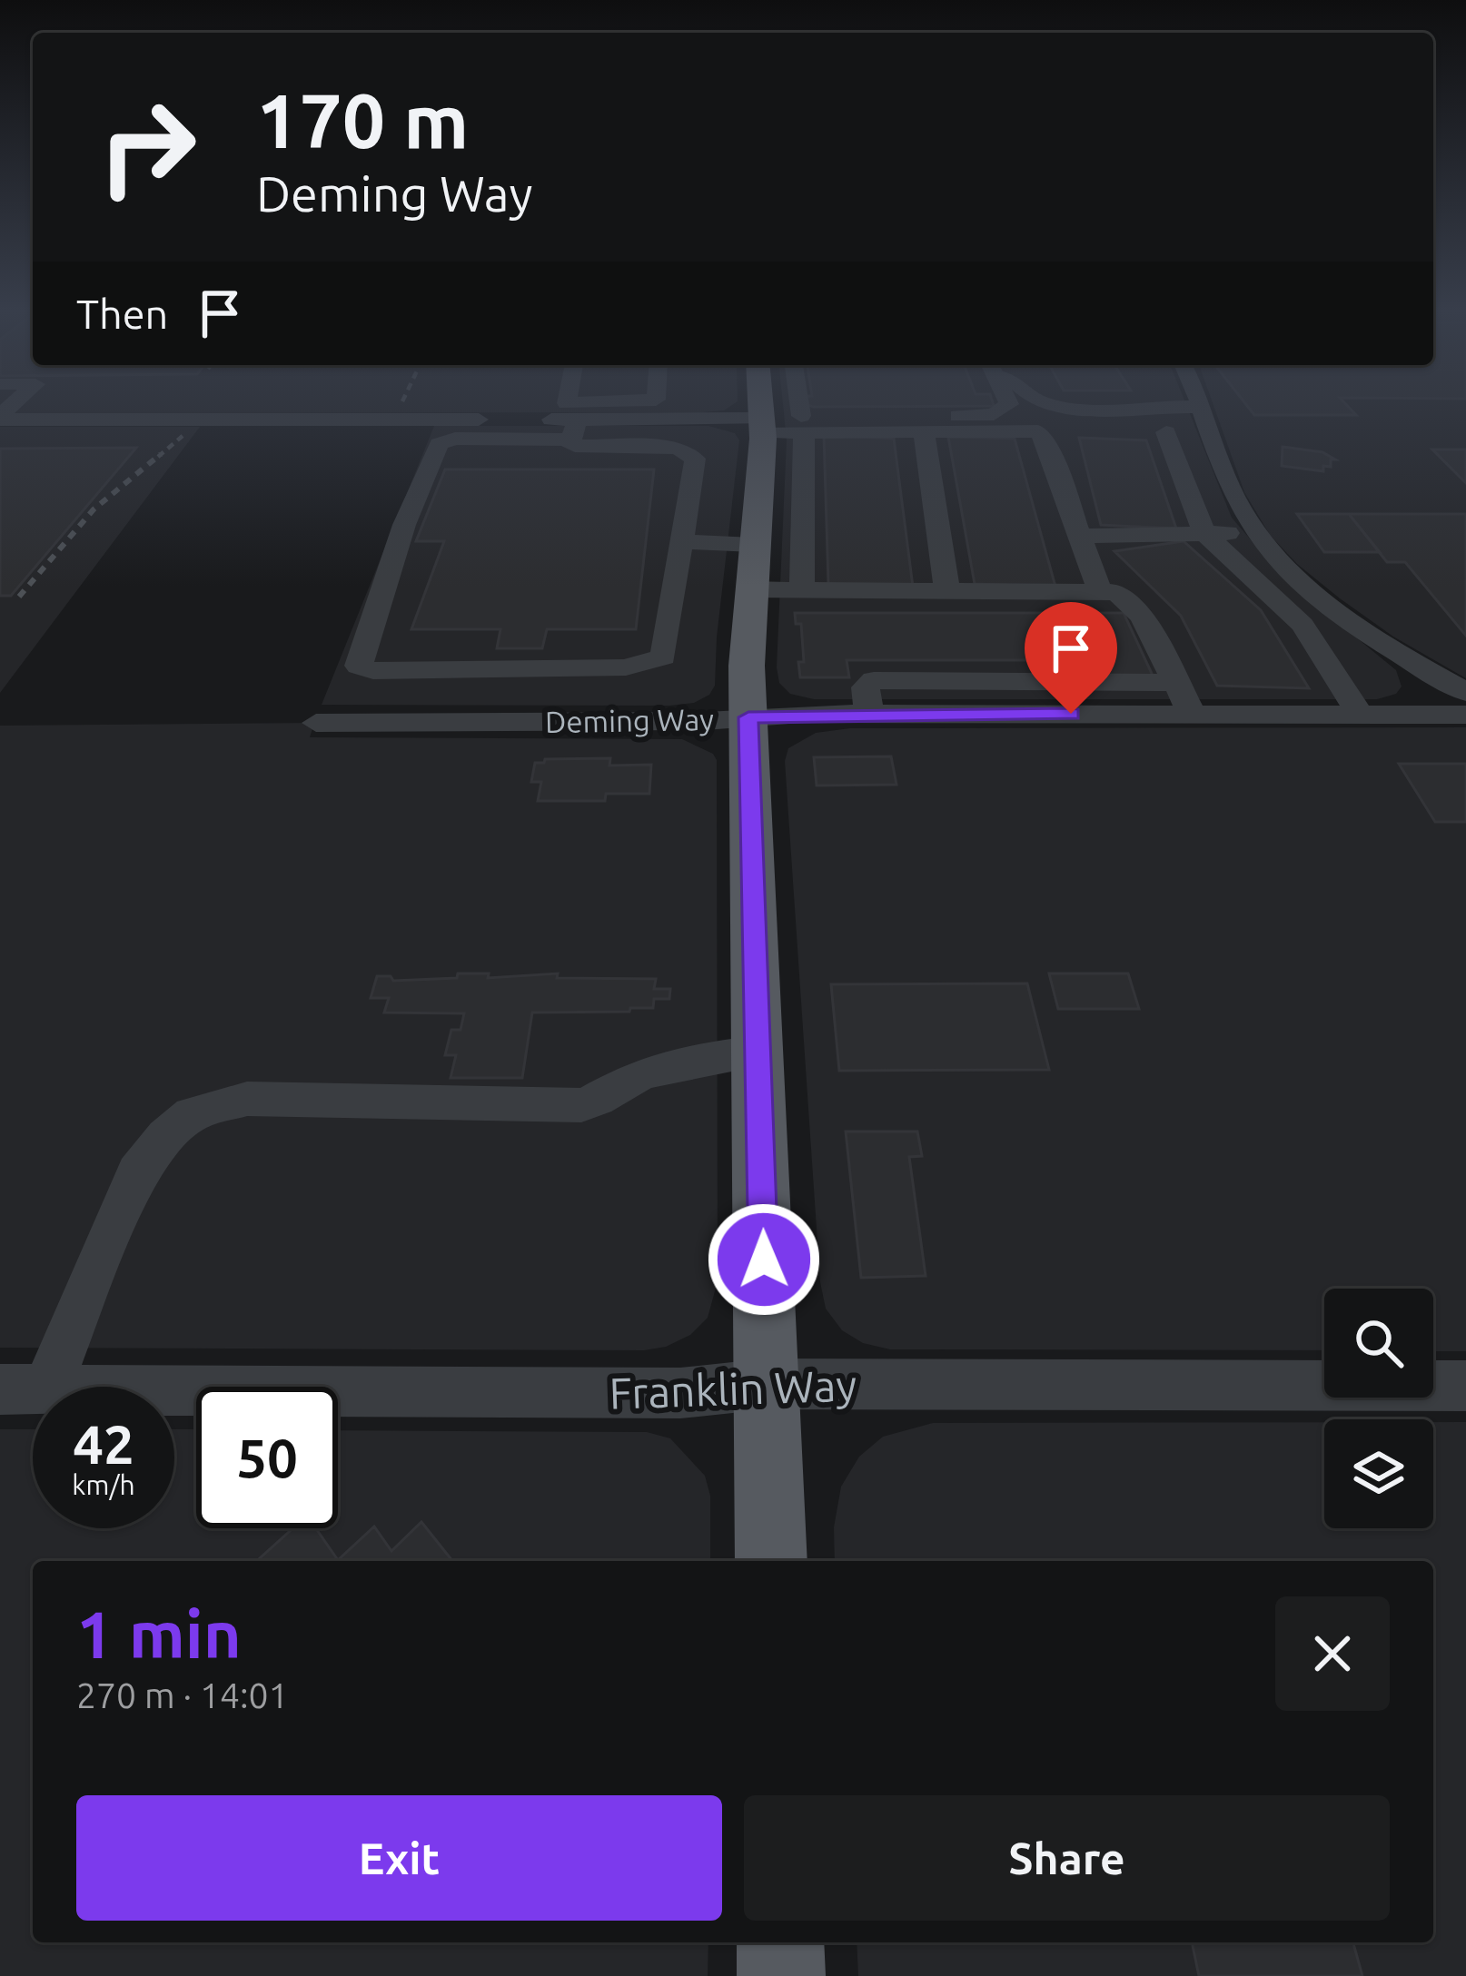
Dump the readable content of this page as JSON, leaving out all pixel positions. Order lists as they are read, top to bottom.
{
  "streets": {
    "street": ["Deming Way", "Franklin Way"]
  },
  "page": {
    "turn": ["170 m", "Deming Way"],
    "then": "Then",
    "speed": "42 km/h",
    "limit": "50",
    "heading": ["1 min", "270 m · 14:01"],
    "buttons": ["Exit", "Share"]
  }
}
